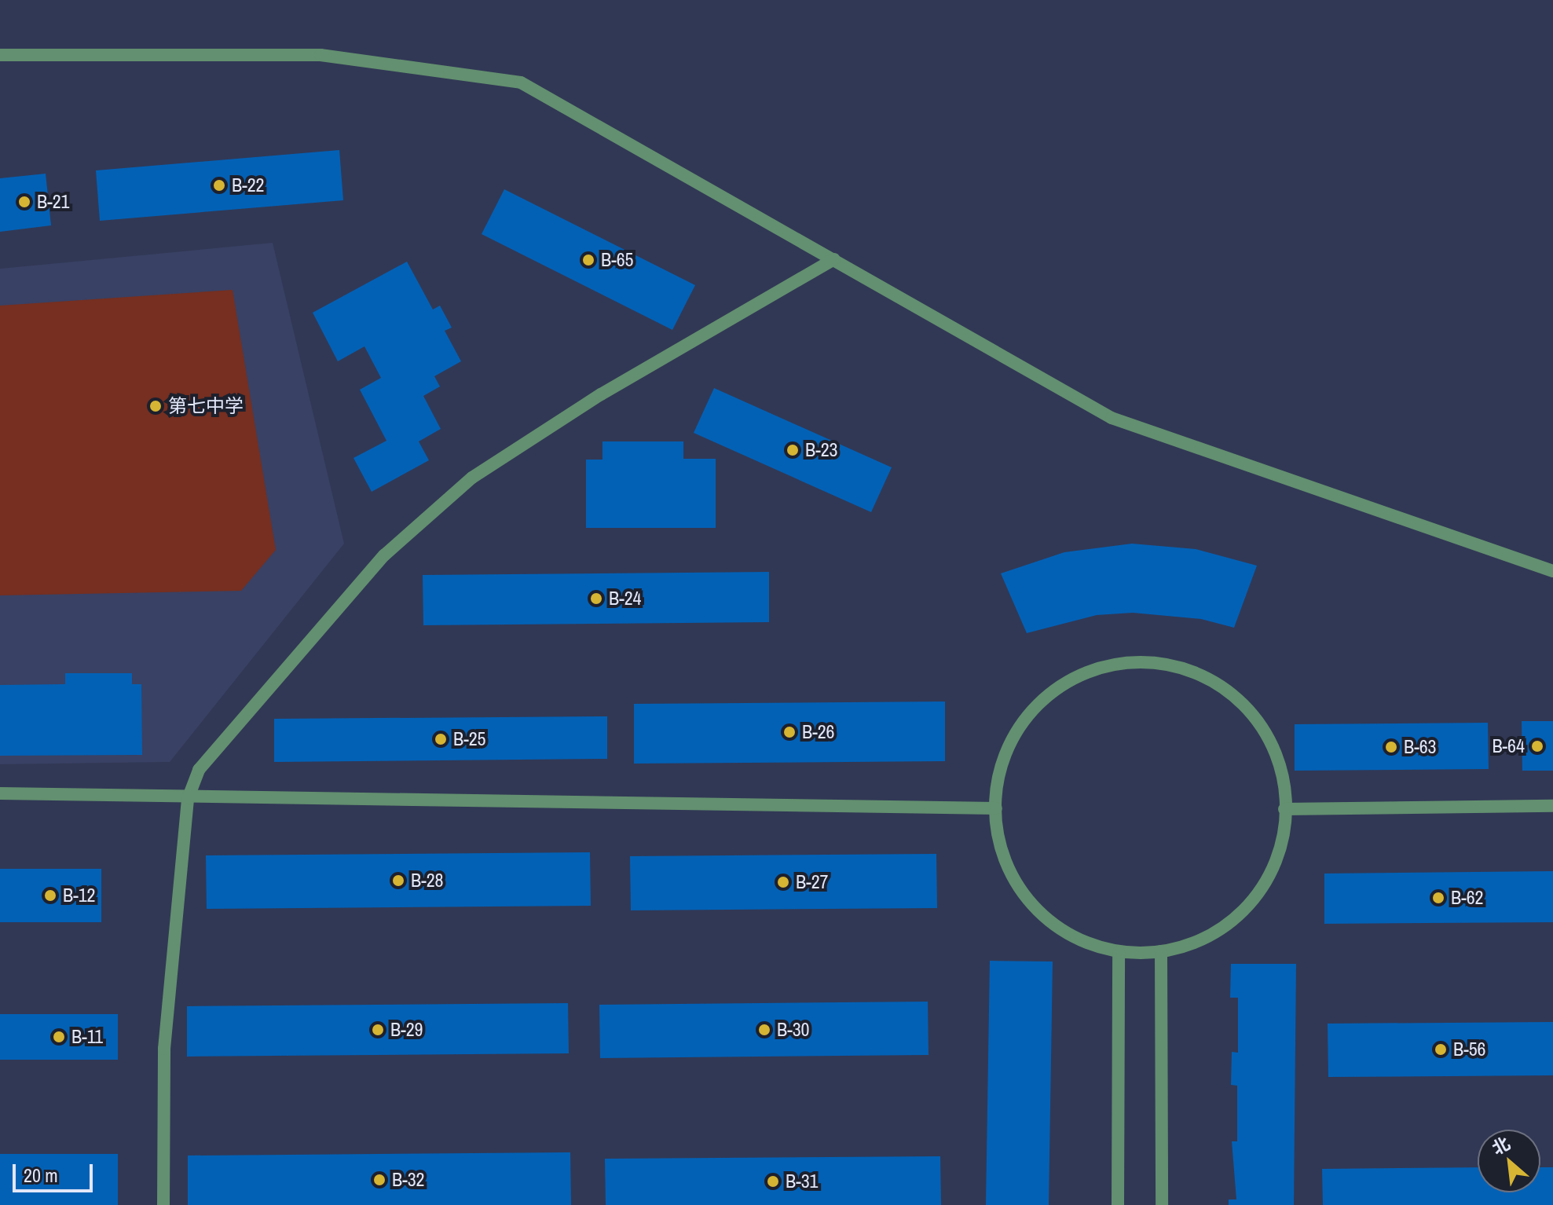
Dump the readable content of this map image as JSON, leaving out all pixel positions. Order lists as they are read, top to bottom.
{
  "places": [
    "B-22",
    "B-21",
    "B-65",
    "第七中学",
    "B-23",
    "B-24",
    "B-26",
    "B-25",
    "B-64",
    "B-63",
    "B-28",
    "B-27",
    "B-12",
    "B-62",
    "B-29",
    "B-30",
    "B-11",
    "B-56",
    "B-32",
    "B-31"
  ],
  "scale_bar": "20 m",
  "north": "top left"
}
